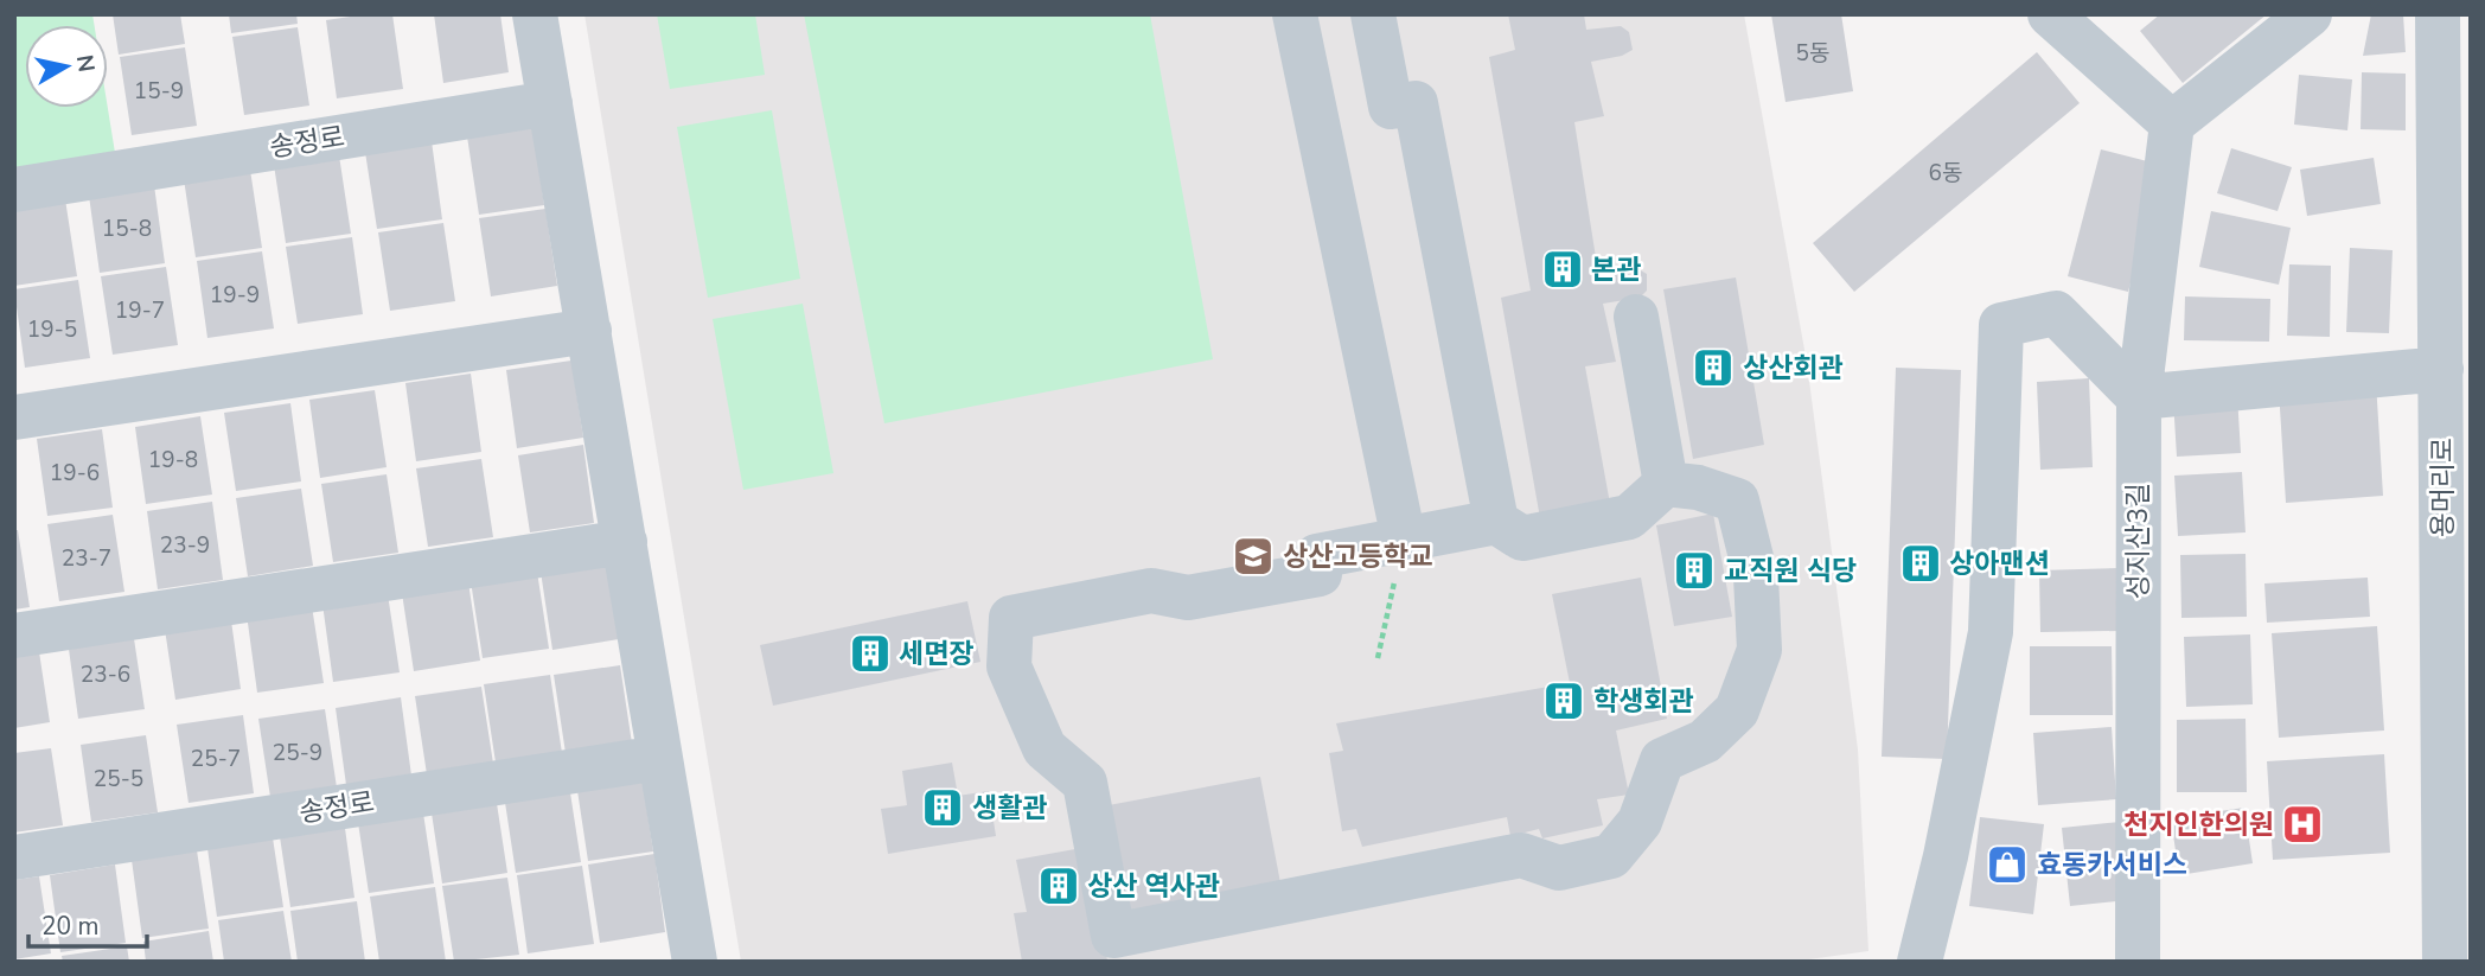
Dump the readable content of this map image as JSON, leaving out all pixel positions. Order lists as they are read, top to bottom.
{
  "streets": {
    "street": ["송정로", "용머리로", "성지산3길"]
  },
  "places": {
    "building": [
      "본관",
      "상산회관",
      "상아맨션",
      "교직원 식당",
      "세면장",
      "학생회관",
      "생활관",
      "상산 역사관"
    ],
    "school or university": ["상산고등학교"],
    "hospital": ["천지인한의원"],
    "shop": ["효동카서비스"]
  },
  "house_numbers": [
    "5동",
    "15-9",
    "6동",
    "15-8",
    "19-9",
    "19-7",
    "19-5",
    "19-8",
    "19-6",
    "23-9",
    "23-7",
    "23-6",
    "25-9",
    "25-7",
    "25-5"
  ],
  "scale_bar": "20 m",
  "north": "right"
}
